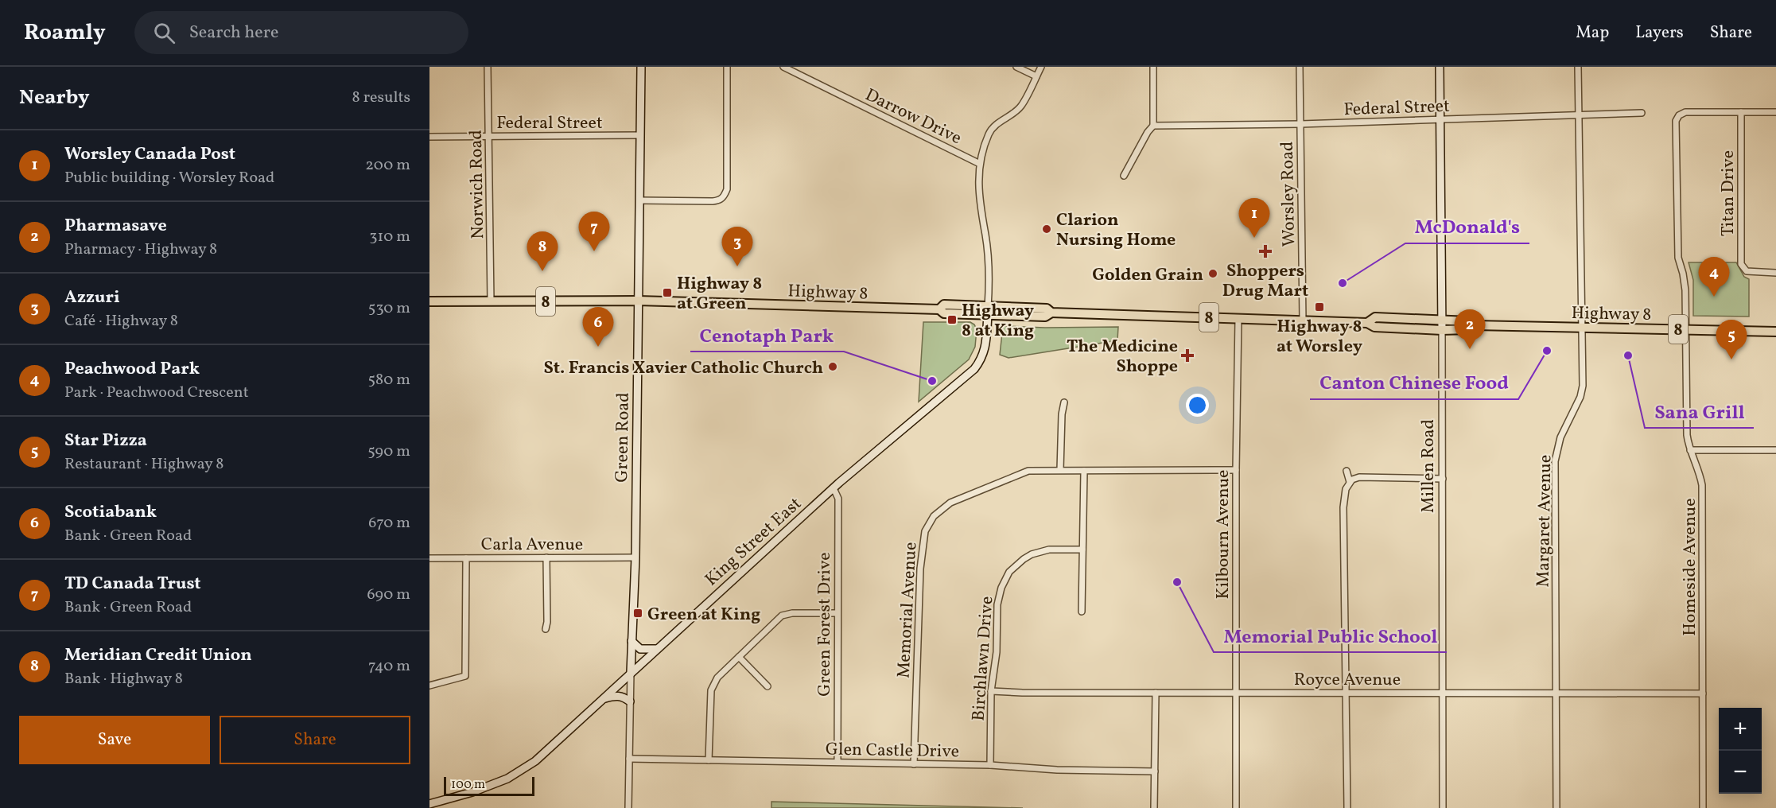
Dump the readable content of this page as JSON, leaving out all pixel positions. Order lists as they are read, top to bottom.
{
  "streets": {
    "main road": ["Highway 8", "8"],
    "street": [
      "Federal Street",
      "Darrow Drive",
      "Norwich Road",
      "Titan Drive",
      "Worsley Road",
      "Green Road",
      "Millen Road",
      "Margaret Avenue",
      "Kilbourn Avenue",
      "King Street East",
      "Carla Avenue",
      "Homeside Avenue",
      "Memorial Avenue",
      "Green Forest Drive",
      "Birchlawn Drive",
      "Royce Avenue",
      "Glen Castle Drive"
    ]
  },
  "crossings": [
    ["Federal Street", "Norwich Road"],
    ["Federal Street", "Worsley Road"],
    ["Federal Street", "Green Road"],
    ["Federal Street", "Millen Road"],
    ["Federal Street", "Margaret Avenue"],
    ["Norwich Road", "Highway 8"],
    ["Titan Drive", "Homeside Avenue"],
    ["Worsley Road", "Highway 8"],
    ["Highway 8", "Green Road"],
    ["Highway 8", "Millen Road"],
    ["Highway 8", "Margaret Avenue"],
    ["Highway 8", "Kilbourn Avenue"],
    ["Highway 8", "King Street East"],
    ["Highway 8", "Homeside Avenue"],
    ["Green Road", "King Street East"],
    ["Green Road", "Carla Avenue"],
    ["Green Road", "Glen Castle Drive"],
    ["Millen Road", "Royce Avenue"],
    ["Margaret Avenue", "Royce Avenue"],
    ["Kilbourn Avenue", "Memorial Avenue"],
    ["Kilbourn Avenue", "Royce Avenue"],
    ["King Street East", "Green Forest Drive"],
    ["Homeside Avenue", "Royce Avenue"],
    ["Memorial Avenue", "Glen Castle Drive"],
    ["Green Forest Drive", "Glen Castle Drive"],
    ["Birchlawn Drive", "Royce Avenue"],
    ["Birchlawn Drive", "Glen Castle Drive"]
  ],
  "places": {
    "other": [
      "Clarion Nursing Home",
      "Golden Grain",
      "McDonald's",
      "Canton Chinese Food",
      "Sana Grill",
      "St. Francis Xavier Catholic Church",
      "Cenotaph Park",
      "Memorial Public School"
    ],
    "health": ["Shoppers Drug Mart", "The Medicine Shoppe"],
    "transit": [
      "Highway 8 at Green",
      "Highway 8 at Worsley",
      "Highway 8 at King",
      "Green at King"
    ]
  },
  "scale_bar": "100 m",
  "page": {
    "header": "Roamly",
    "search": "Search here",
    "nav": ["Map", "Layers", "Share"],
    "heading": ["Nearby", "8 results"],
    "list": [
      {
        "mark": "1",
        "name": "Worsley Canada Post",
        "note": "Public building · Worsley Road",
        "value": "200 m"
      },
      {
        "mark": "2",
        "name": "Pharmasave",
        "note": "Pharmacy · Highway 8",
        "value": "310 m"
      },
      {
        "mark": "3",
        "name": "Azzuri",
        "note": "Café · Highway 8",
        "value": "530 m"
      },
      {
        "mark": "4",
        "name": "Peachwood Park",
        "note": "Park · Peachwood Crescent",
        "value": "580 m"
      },
      {
        "mark": "5",
        "name": "Star Pizza",
        "note": "Restaurant · Highway 8",
        "value": "590 m"
      },
      {
        "mark": "6",
        "name": "Scotiabank",
        "note": "Bank · Green Road",
        "value": "670 m"
      },
      {
        "mark": "7",
        "name": "TD Canada Trust",
        "note": "Bank · Green Road",
        "value": "690 m"
      },
      {
        "mark": "8",
        "name": "Meridian Credit Union",
        "note": "Bank · Highway 8",
        "value": "740 m"
      }
    ],
    "pins": [
      "1",
      "7",
      "3",
      "8",
      "4",
      "6",
      "2",
      "5"
    ],
    "buttons": ["Save", "Share"],
    "map_buttons": ["+", "−"],
    "scale": "100 m"
  }
}
